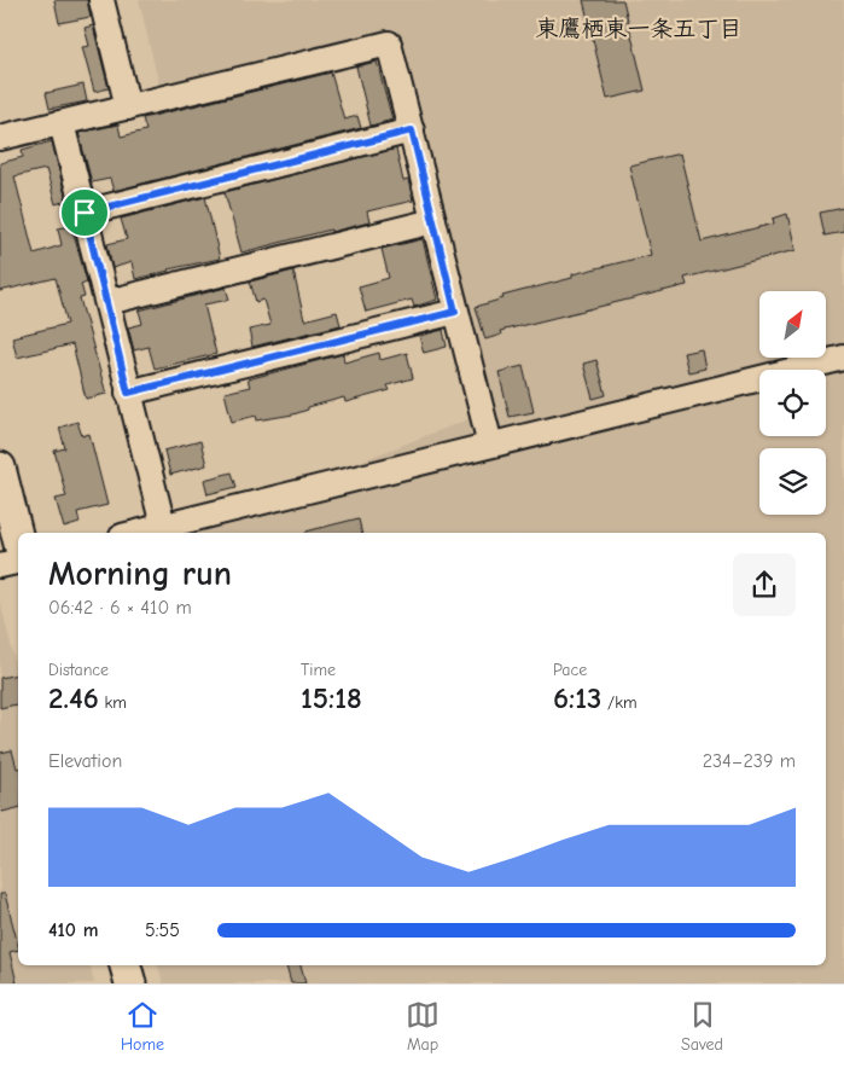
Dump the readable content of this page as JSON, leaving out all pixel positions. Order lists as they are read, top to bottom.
{
  "districts": ["東鷹栖東一条五丁目"],
  "north": "top right",
  "page": {
    "heading": ["Morning run", "06:42 · 6 × 410 m"],
    "stats": [
      ["Distance", "2.46 km"],
      ["Time", "15:18"],
      ["Pace", "6:13 /km"]
    ],
    "chart": ["Elevation", "234–239 m"],
    "list": [
      {
        "name": "410 m",
        "note": "5:55"
      }
    ],
    "tabs": ["Home", "Map", "Saved"]
  }
}
